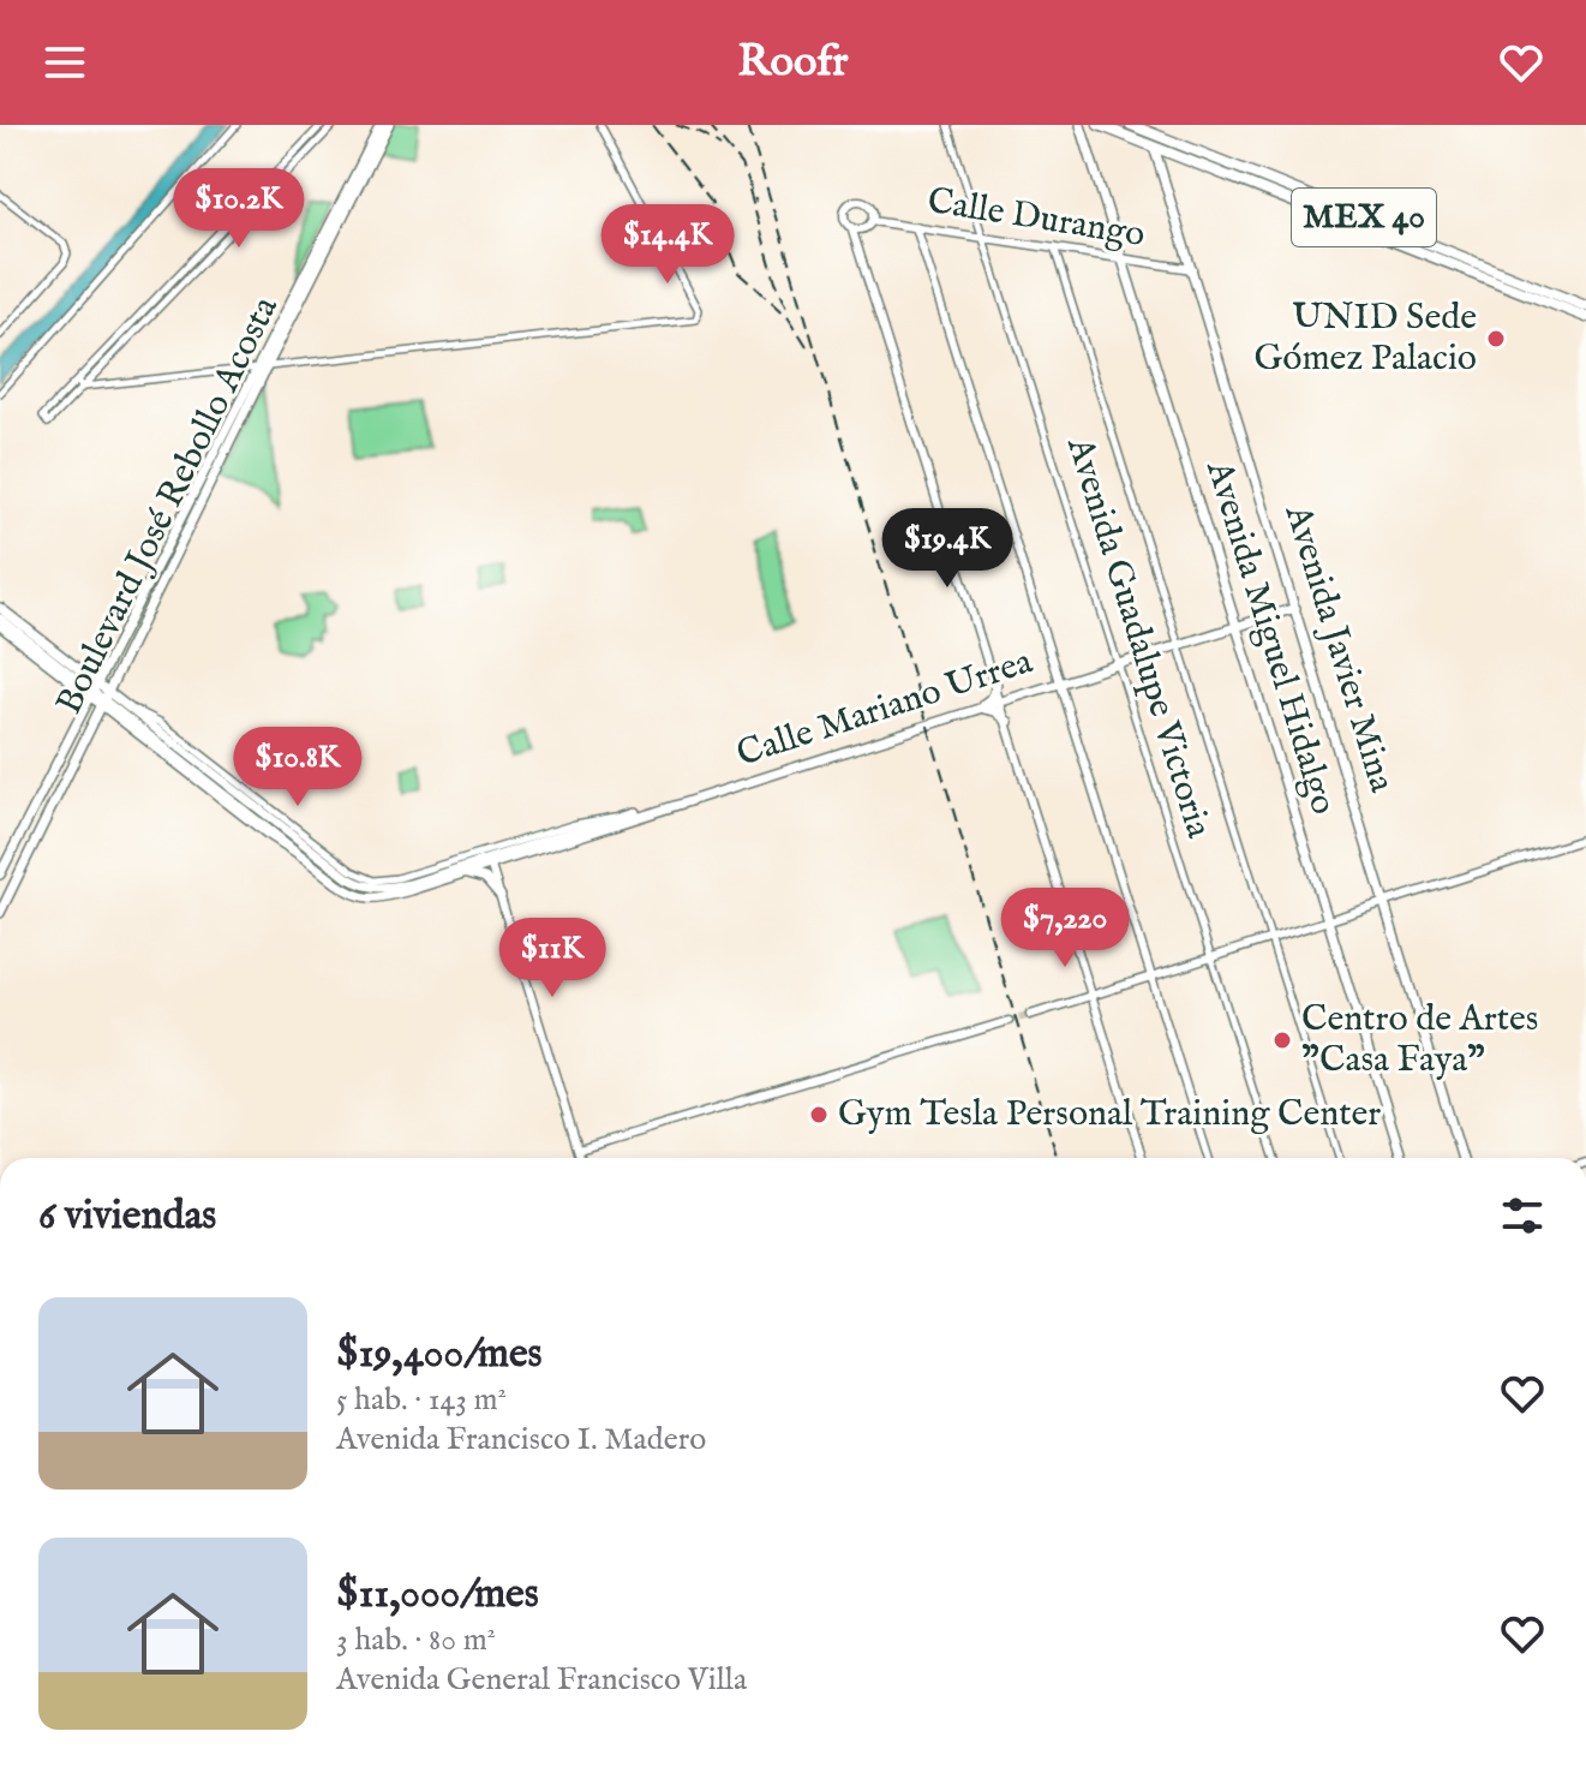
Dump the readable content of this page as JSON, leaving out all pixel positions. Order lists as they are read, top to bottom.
{
  "streets": {
    "highway": ["MEX 40"],
    "main road": [
      "Calle Durango",
      "Boulevard José Rebollo Acosta",
      "Avenida Miguel Hidalgo",
      "Avenida Javier Mina",
      "Calle Mariano Urrea"
    ],
    "street": ["Avenida Guadalupe Victoria"]
  },
  "crossings": [
    ["MEX 40", "Avenida Javier Mina"],
    ["Calle Durango", "Avenida Guadalupe Victoria"],
    ["Calle Durango", "Avenida Miguel Hidalgo"],
    ["Calle Durango", "Avenida Javier Mina"],
    ["Avenida Guadalupe Victoria", "Calle Mariano Urrea"],
    ["Avenida Miguel Hidalgo", "Calle Mariano Urrea"],
    ["Avenida Javier Mina", "Calle Mariano Urrea"]
  ],
  "places": ["UNID Sede Gómez Palacio", "Centro de Artes \"Casa Faya\"", "Gym Tesla Personal Training Center"],
  "page": {
    "header": "Roofr",
    "price": [
      "$10.2K",
      "$14.4K",
      "$19.4K",
      "$10.8K",
      "$7,220",
      "$11K"
    ],
    "heading": "6 viviendas",
    "list": [
      {
        "name": "$19,400/mes",
        "note": "5 hab. · 143 m² · Avenida Francisco I. Madero"
      },
      {
        "name": "$11,000/mes",
        "note": "3 hab. · 80 m² · Avenida General Francisco Villa"
      }
    ]
  }
}
